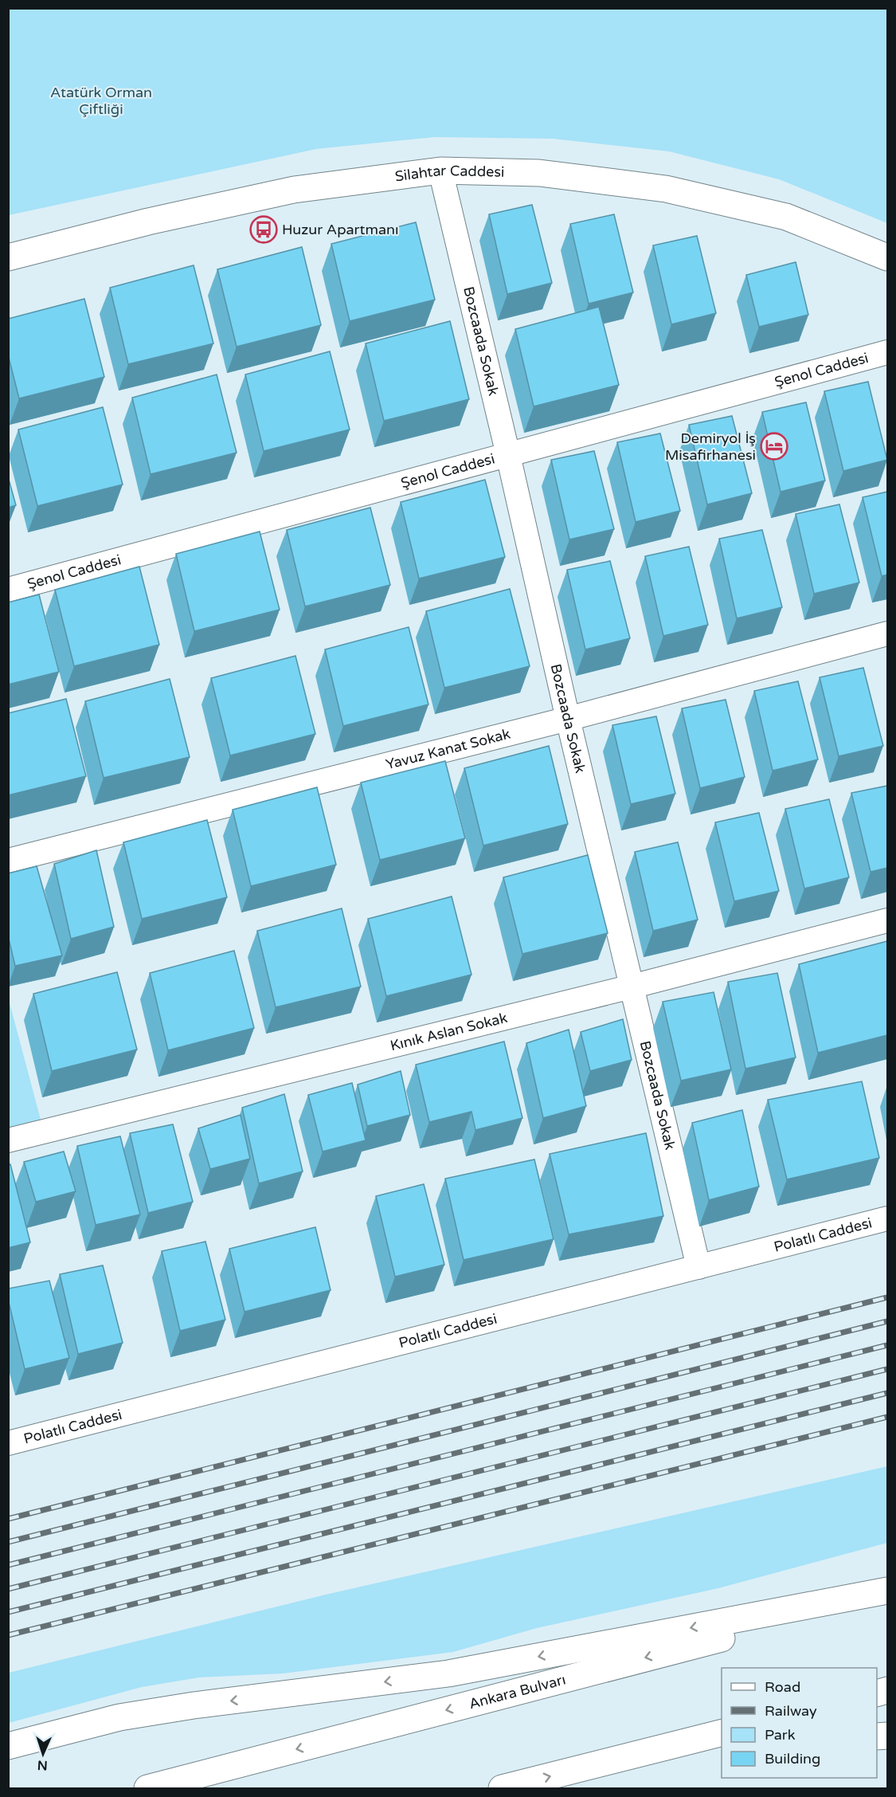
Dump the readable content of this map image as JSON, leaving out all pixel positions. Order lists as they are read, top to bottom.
{
  "streets": {
    "main road": ["Silahtar Caddesi", "Ankara Bulvarı"],
    "street": [
      "Bozcaada Sokak",
      "Şenol Caddesi",
      "Yavuz Kanat Sokak",
      "Kınık Aslan Sokak",
      "Polatlı Caddesi"
    ]
  },
  "crossings": [
    ["Silahtar Caddesi", "Bozcaada Sokak"],
    ["Bozcaada Sokak", "Şenol Caddesi"],
    ["Bozcaada Sokak", "Yavuz Kanat Sokak"],
    ["Bozcaada Sokak", "Kınık Aslan Sokak"],
    ["Bozcaada Sokak", "Polatlı Caddesi"]
  ],
  "parks": ["Atatürk Orman Çiftliği"],
  "places": {
    "bus stop": ["Huzur Apartmanı"],
    "hotel": ["Demiryol İş Misafirhanesi"]
  },
  "legend": [
    "Road",
    "Railway",
    "Park",
    "Building"
  ],
  "north": "bottom"
}
